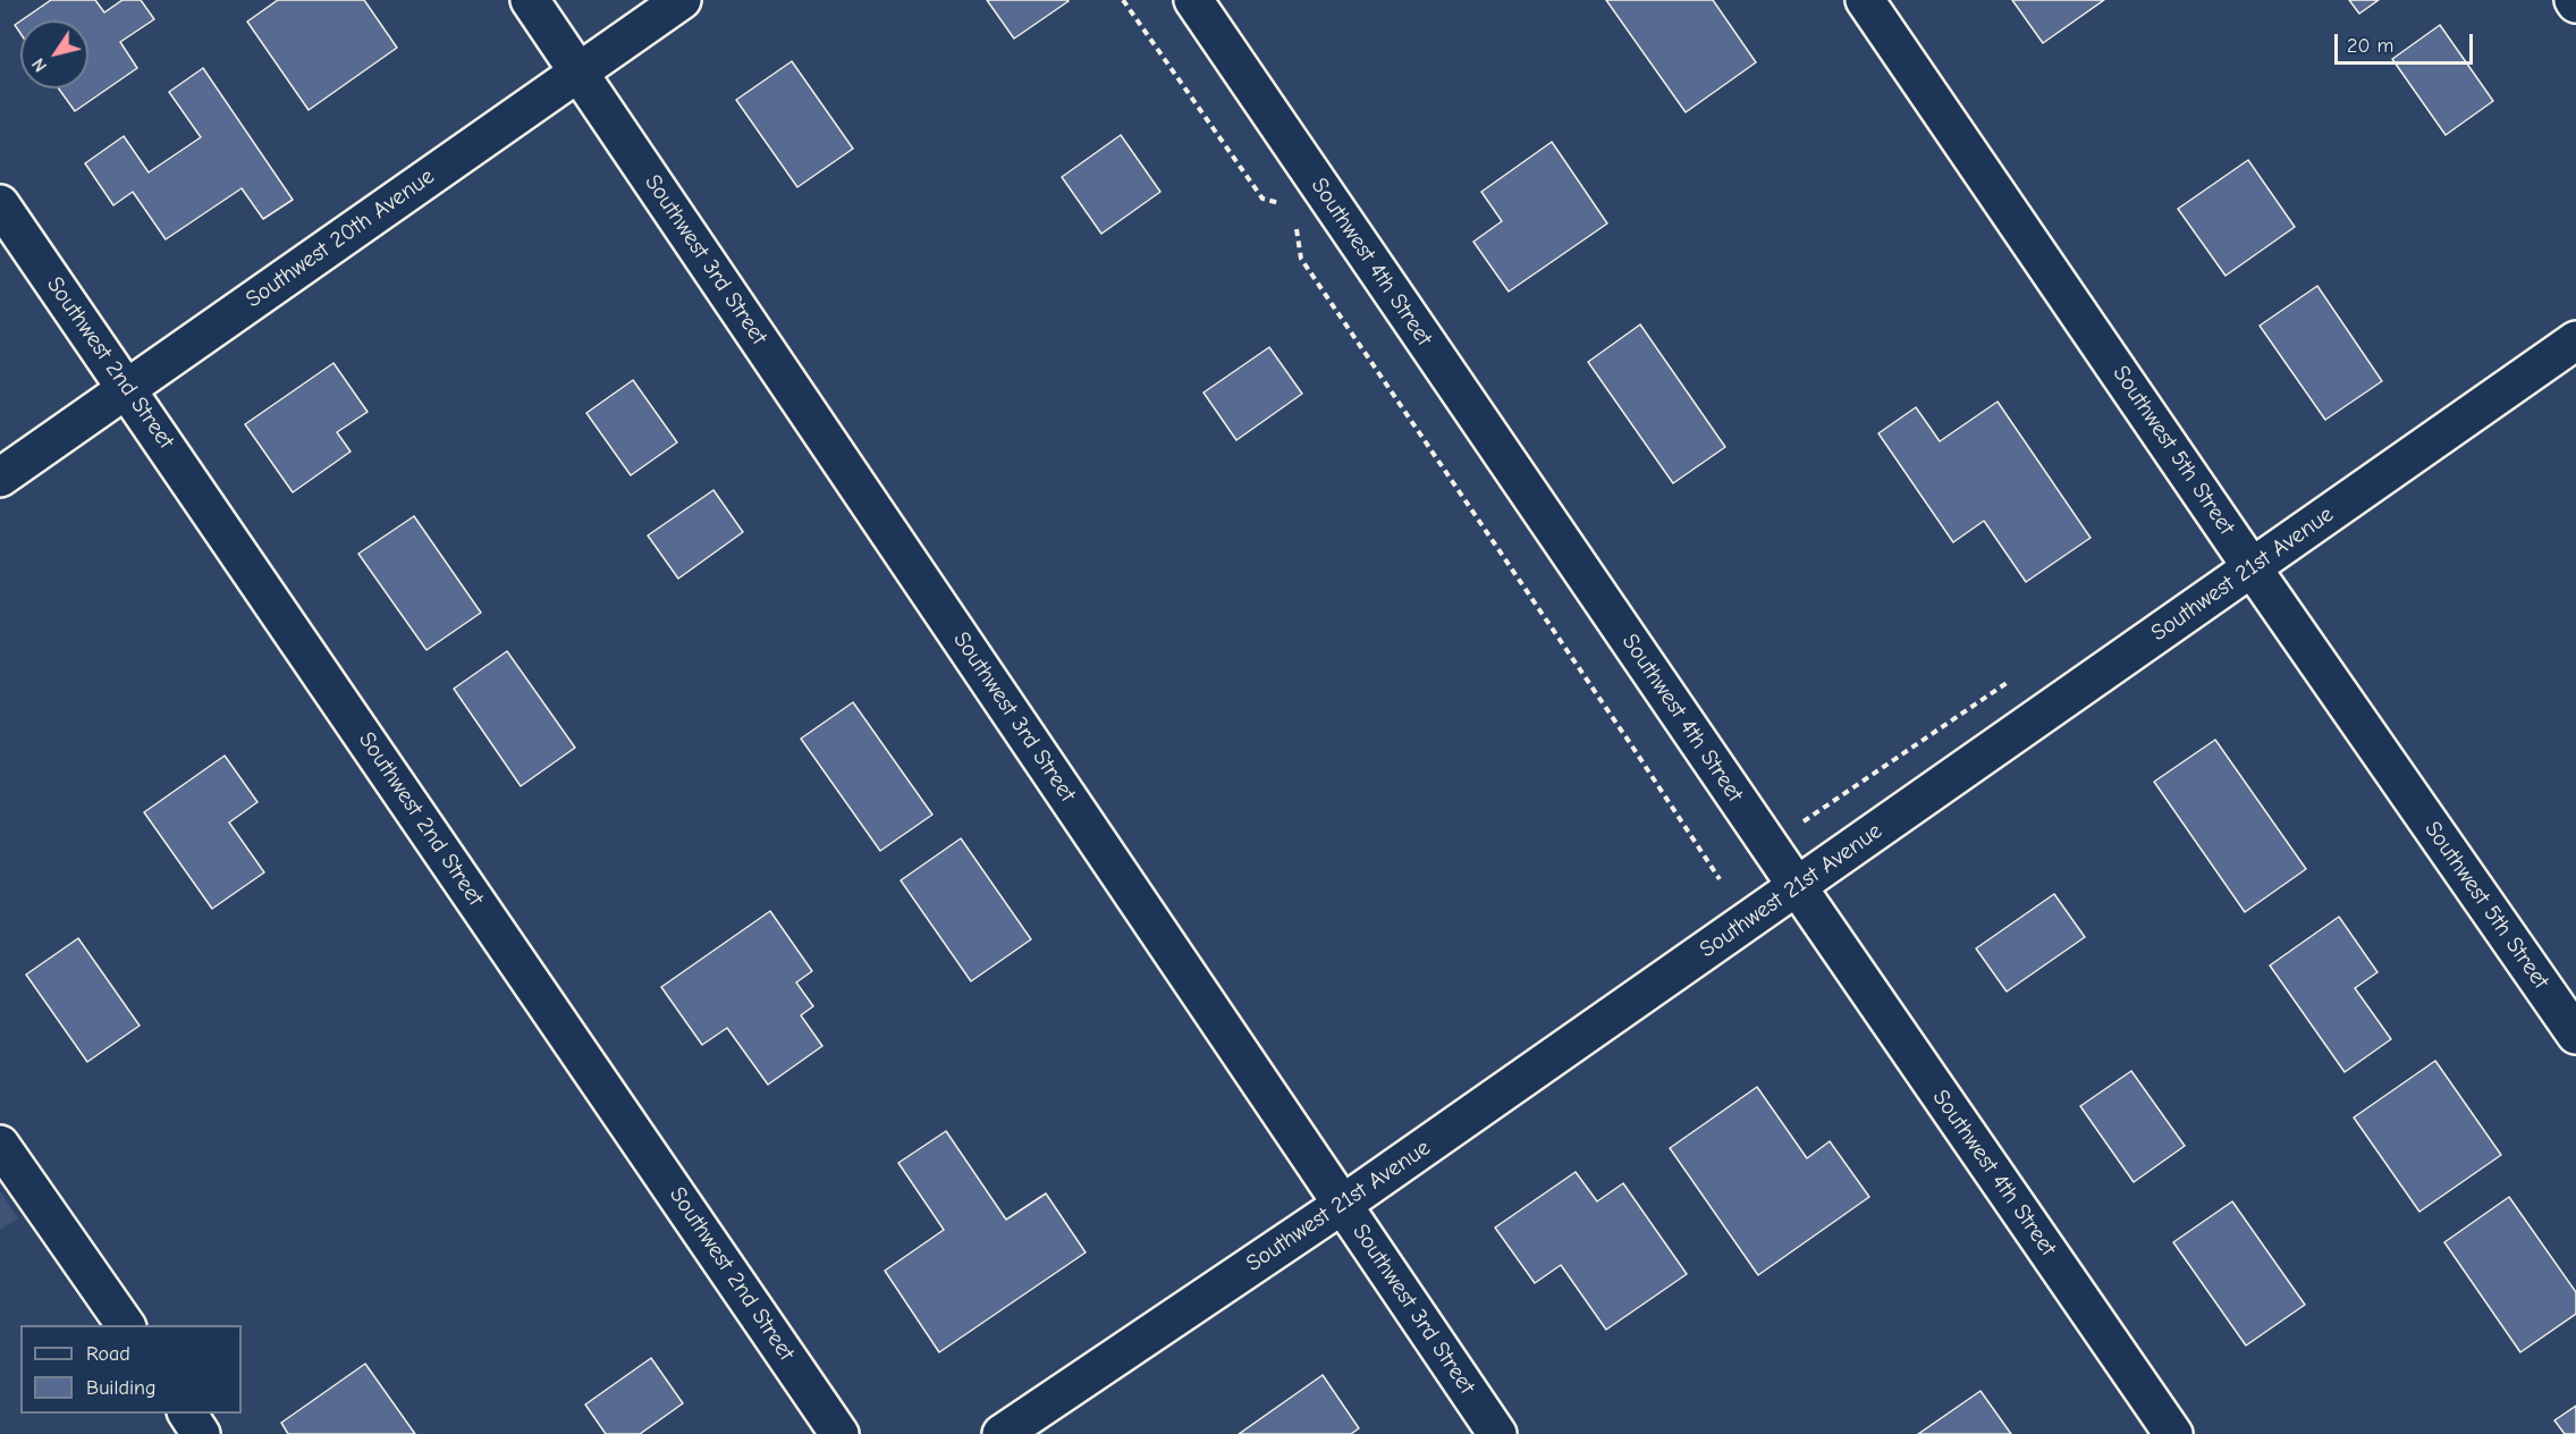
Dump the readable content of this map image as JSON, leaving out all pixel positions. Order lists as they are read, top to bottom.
{
  "streets": {
    "street": [
      "Southwest 20th Avenue",
      "Southwest 3rd Street",
      "Southwest 4th Street",
      "Southwest 2nd Street",
      "Southwest 5th Street",
      "Southwest 21st Avenue"
    ]
  },
  "crossings": [
    ["Southwest 20th Avenue", "Southwest 3rd Street"],
    ["Southwest 20th Avenue", "Southwest 2nd Street"],
    ["Southwest 3rd Street", "Southwest 21st Avenue"],
    ["Southwest 4th Street", "Southwest 21st Avenue"],
    ["Southwest 5th Street", "Southwest 21st Avenue"]
  ],
  "legend": ["Road", "Building"],
  "scale_bar": "20 m",
  "north": "bottom left"
}
